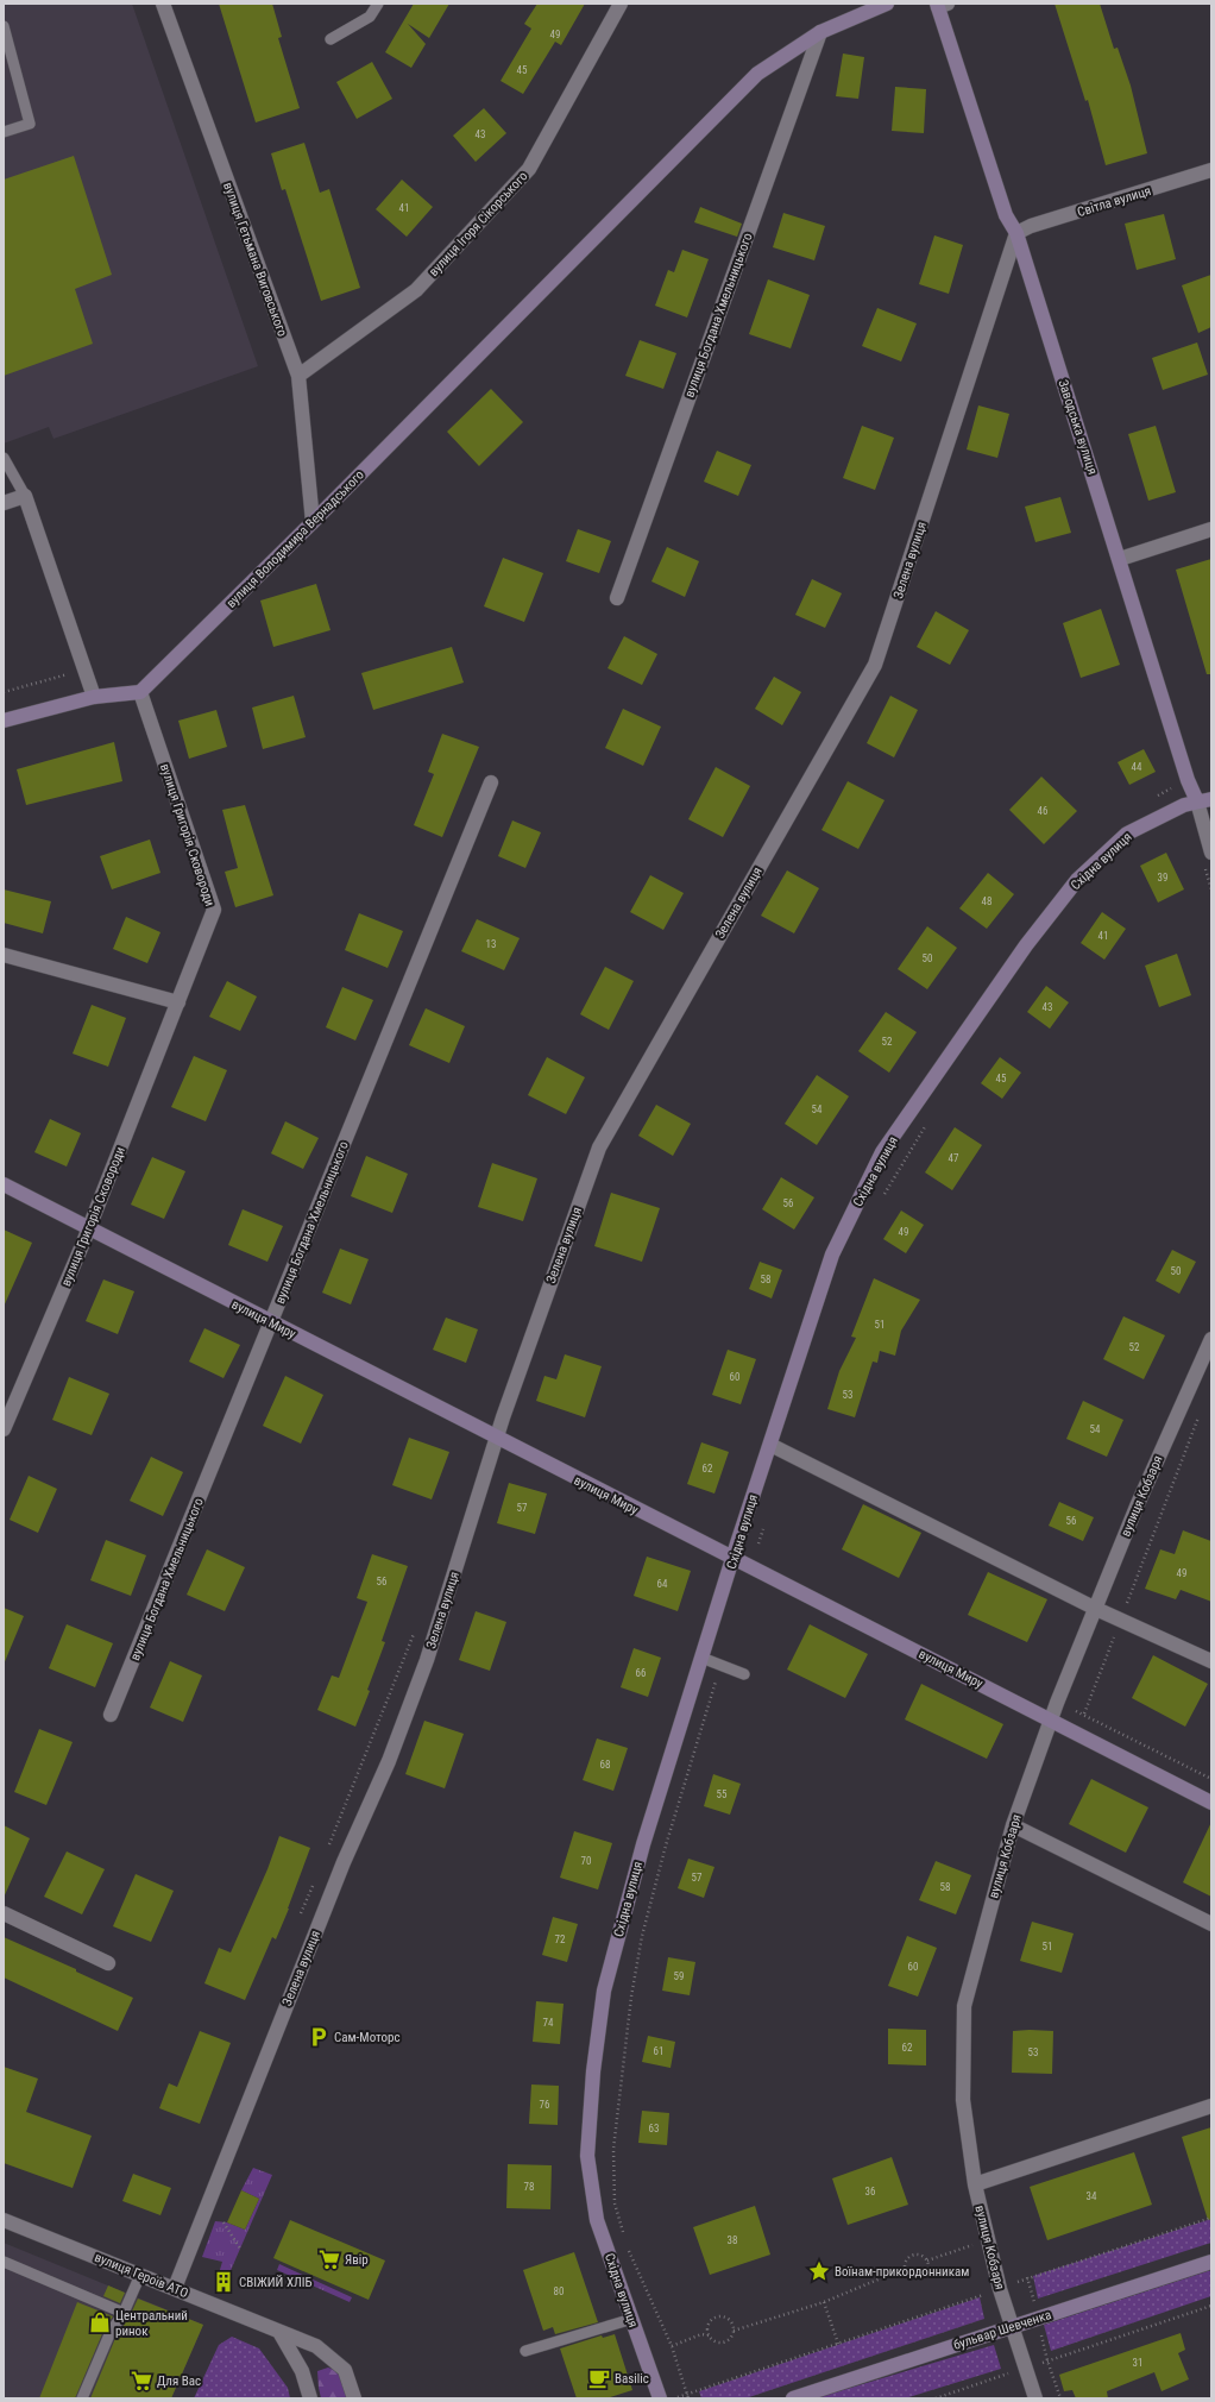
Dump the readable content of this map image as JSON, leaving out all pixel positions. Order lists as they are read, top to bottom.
{
  "streets": {
    "street": [
      "Світла вулиця",
      "вулиця Ігоря Сікорського",
      "вулиця Гетьмана Виговського",
      "вулиця Богдана Хмельницького",
      "Заводська вулиця",
      "вулиця Володимира Вернадського",
      "Зелена вулиця",
      "вулиця Григорія Сковороди",
      "Східна вулиця",
      "вулиця Миру",
      "вулиця Кобзаря",
      "вулиця Героїв АТО",
      "бульвар Шевченка"
    ]
  },
  "crossings": [
    ["Світла вулиця", "Заводська вулиця"],
    ["Світла вулиця", "Зелена вулиця"],
    ["вулиця Ігоря Сікорського", "вулиця Гетьмана Виговського"],
    ["вулиця Гетьмана Виговського", "вулиця Володимира Вернадського"],
    ["вулиця Богдана Хмельницького", "вулиця Володимира Вернадського"],
    ["вулиця Богдана Хмельницького", "вулиця Миру"],
    ["Заводська вулиця", "Зелена вулиця"],
    ["Заводська вулиця", "Східна вулиця"],
    ["вулиця Володимира Вернадського", "вулиця Григорія Сковороди"],
    ["Зелена вулиця", "вулиця Миру"],
    ["Зелена вулиця", "вулиця Героїв АТО"],
    ["вулиця Григорія Сковороди", "вулиця Миру"],
    ["Східна вулиця", "вулиця Миру"],
    ["вулиця Миру", "вулиця Кобзаря"],
    ["вулиця Кобзаря", "бульвар Шевченка"]
  ],
  "places": {
    "parking": ["Сам-Моторс"],
    "supermarket": ["Явір", "Для Вас"],
    "place": ["Воїнам-прикордонникам"],
    "building": ["СВІЖИЙ ХЛІБ"],
    "shop": ["Центральний ринок"],
    "cafe": ["Basilic"]
  },
  "house_numbers": [
    "49",
    "45",
    "43",
    "41",
    "44",
    "46",
    "39",
    "48",
    "41",
    "13",
    "50",
    "43",
    "52",
    "45",
    "54",
    "47",
    "56",
    "49",
    "50",
    "58",
    "51",
    "52",
    "60",
    "53",
    "54",
    "62",
    "57",
    "56",
    "49",
    "56",
    "64",
    "66",
    "68",
    "55",
    "70",
    "57",
    "58",
    "72",
    "51",
    "60",
    "59",
    "74",
    "62",
    "61",
    "53",
    "76",
    "63",
    "78",
    "36",
    "34",
    "38",
    "80",
    "31"
  ]
}
